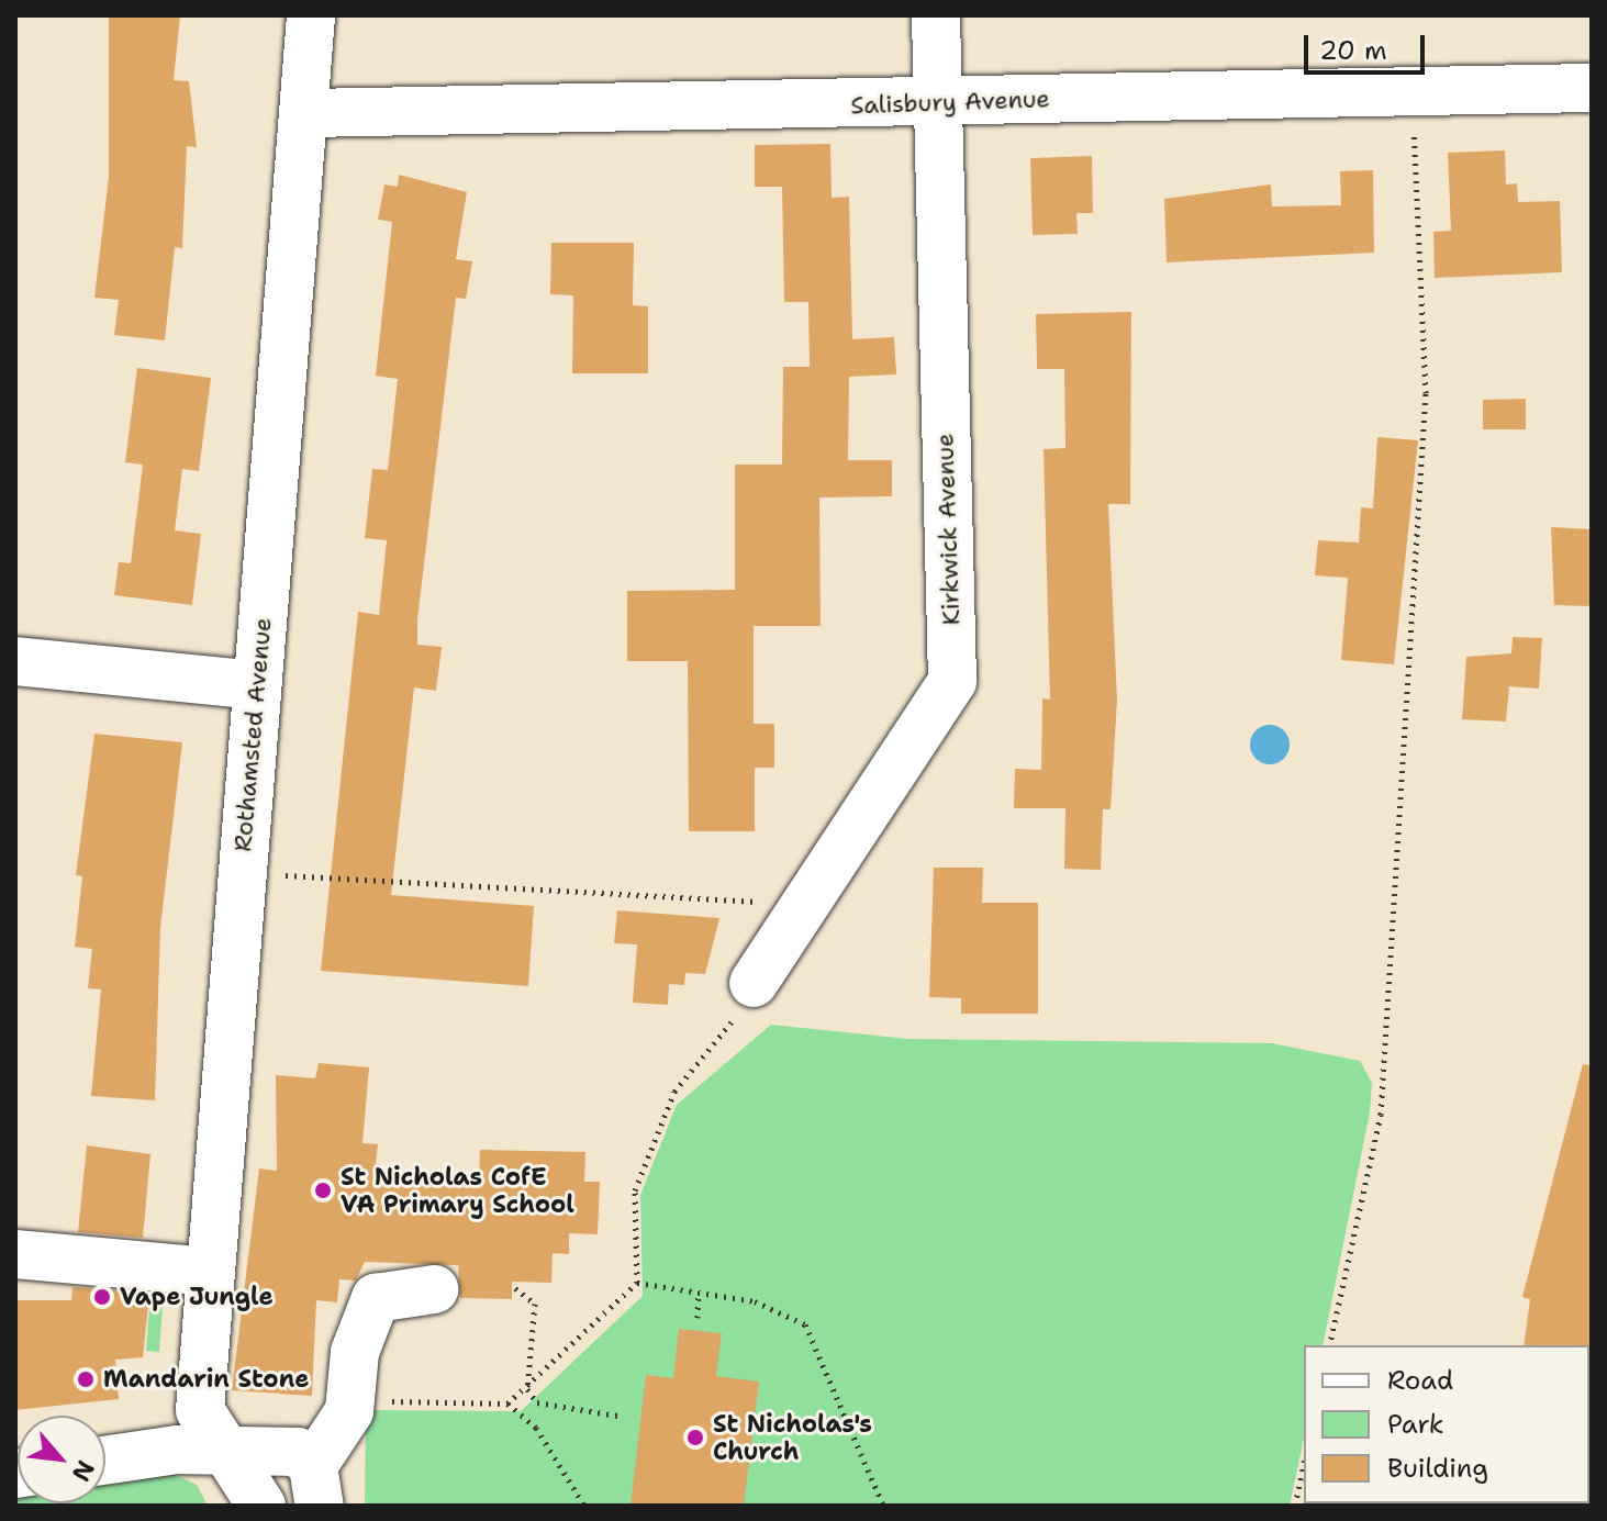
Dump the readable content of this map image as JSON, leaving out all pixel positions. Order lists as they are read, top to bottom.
{
  "streets": {
    "street": ["Salisbury Avenue", "Kirkwick Avenue", "Rothamsted Avenue"]
  },
  "crossings": [
    ["Salisbury Avenue", "Kirkwick Avenue"],
    ["Salisbury Avenue", "Rothamsted Avenue"]
  ],
  "places": [
    "St Nicholas CofE VA Primary School",
    "Vape Jungle",
    "Mandarin Stone",
    "St Nicholas's Church"
  ],
  "legend": ["Road", "Park", "Building"],
  "scale_bar": "20 m",
  "north": "bottom right"
}
